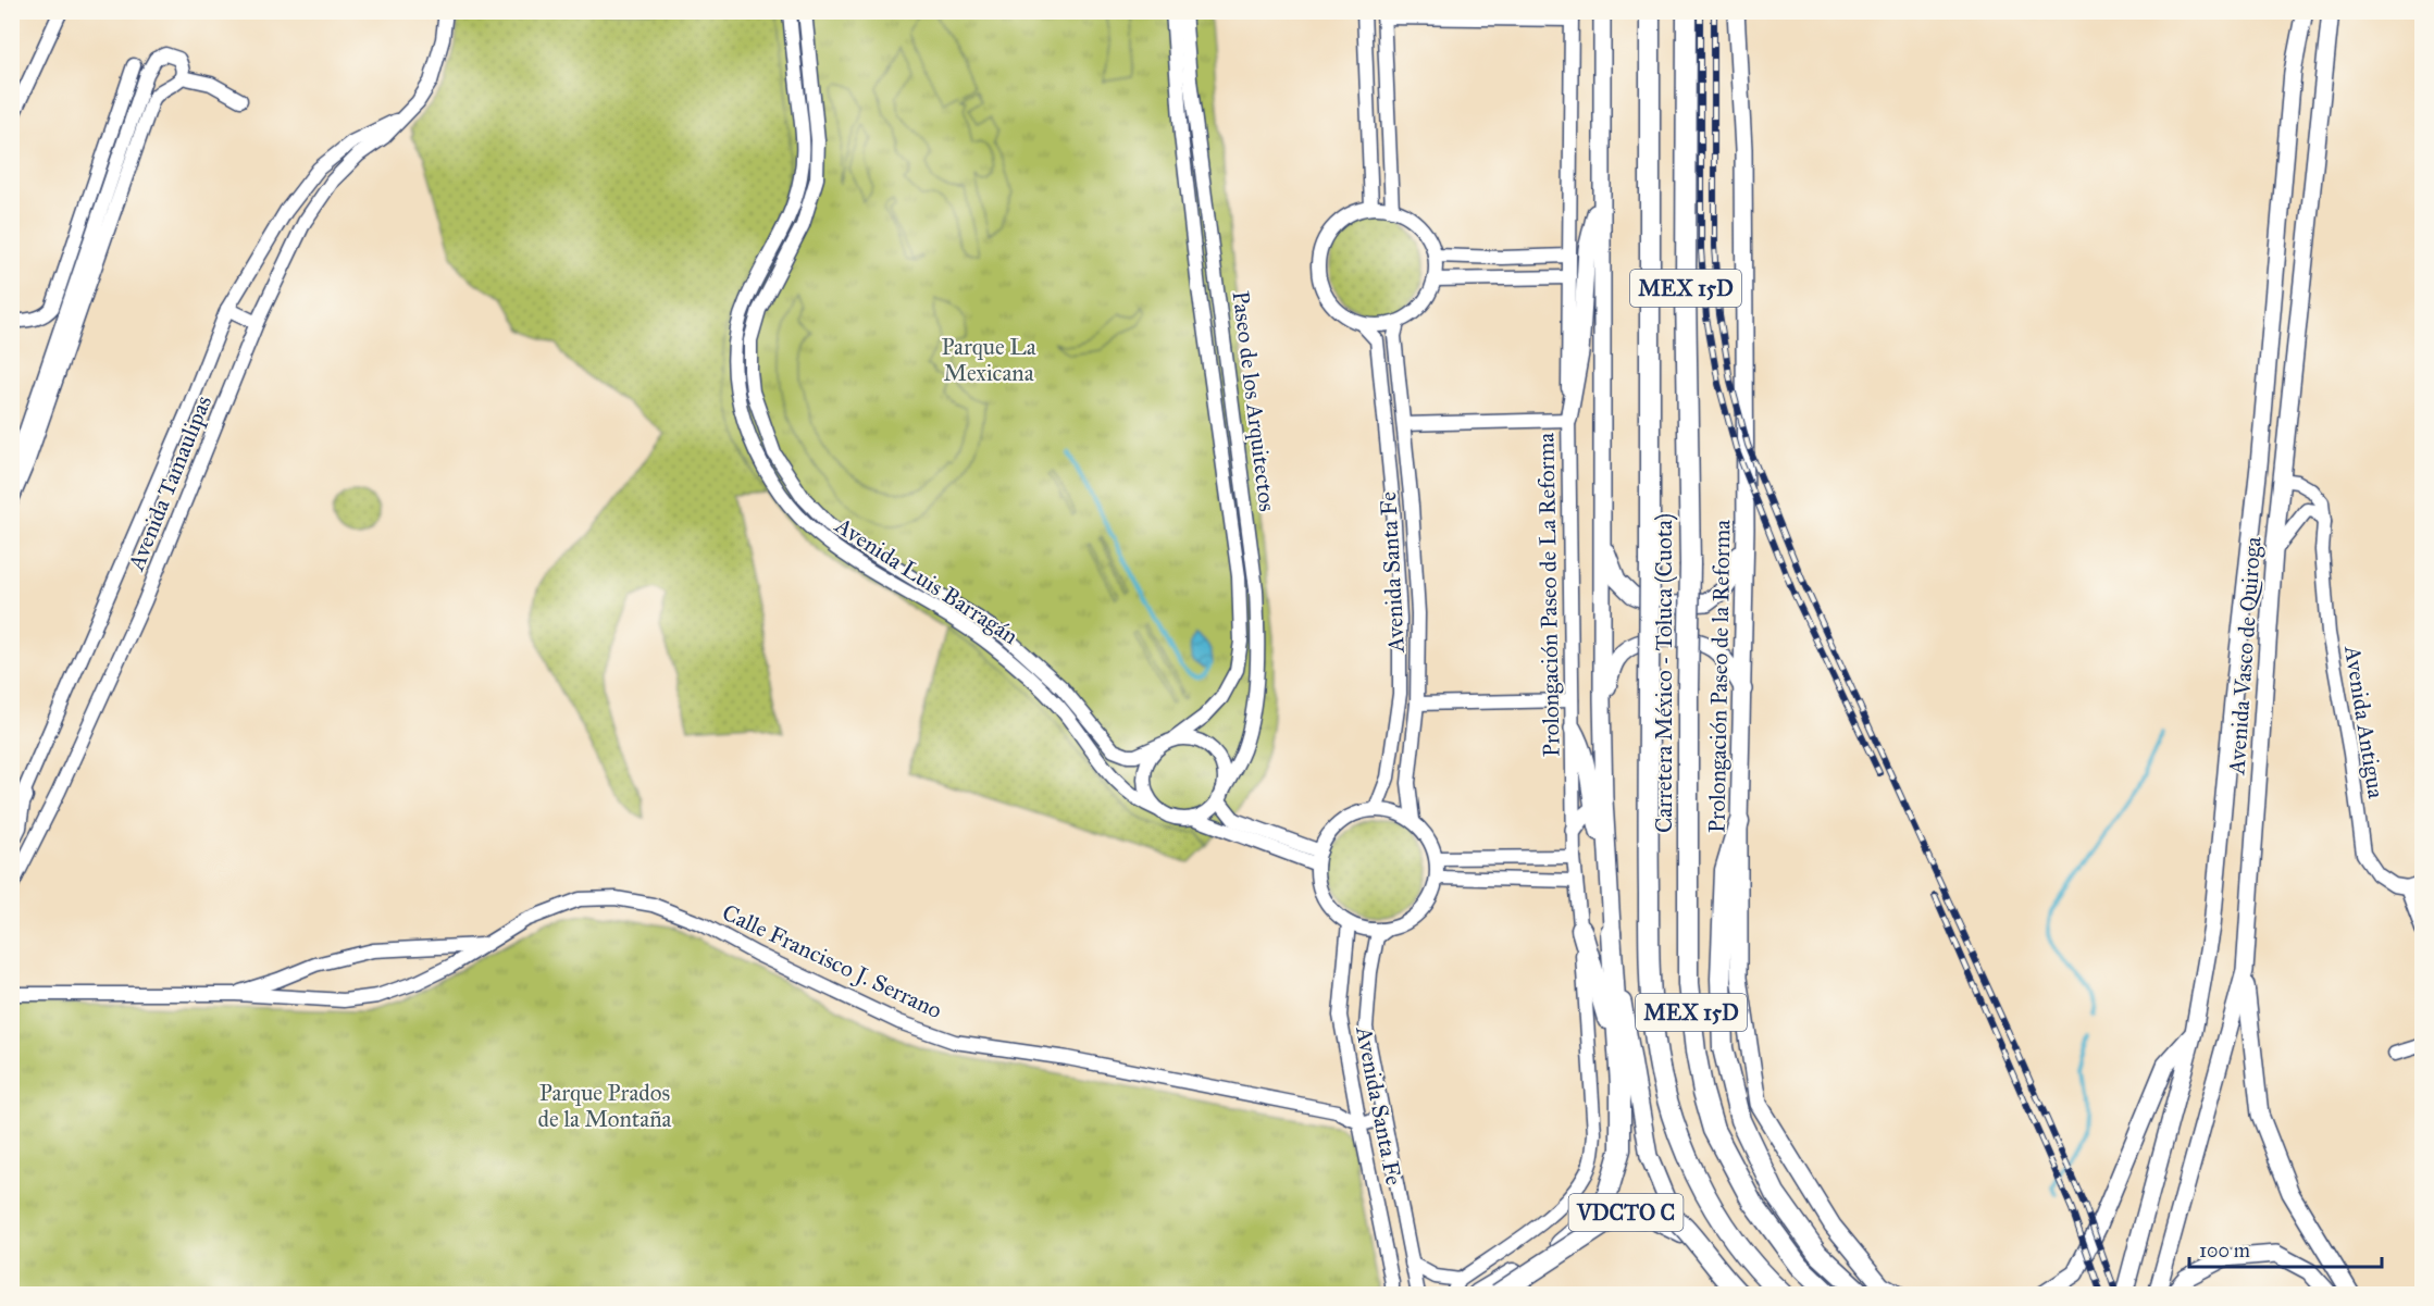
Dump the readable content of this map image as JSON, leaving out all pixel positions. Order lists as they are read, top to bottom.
{
  "streets": {
    "highway": ["MEX 15D", "Carretera México - Toluca (Cuota)", "VDCTO C"],
    "main road": ["Avenida Vasco de Quiroga", "Prolongación Paseo de la Reforma"],
    "street": [
      "Paseo de los Arquitectos",
      "Avenida Tamaulipas",
      "Avenida Santa Fe",
      "Avenida Luis Barragán",
      "Prolongación Paseo de La Reforma",
      "Avenida Antigua",
      "Calle Francisco J. Serrano"
    ]
  },
  "crossings": [
    ["Paseo de los Arquitectos", "Avenida Luis Barragán"],
    ["Avenida Santa Fe", "Calle Francisco J. Serrano"],
    ["Avenida Vasco de Quiroga", "Avenida Antigua"]
  ],
  "parks": ["Parque La Mexicana", "Parque Prados de la Montaña"],
  "scale_bar": "100 m"
}
